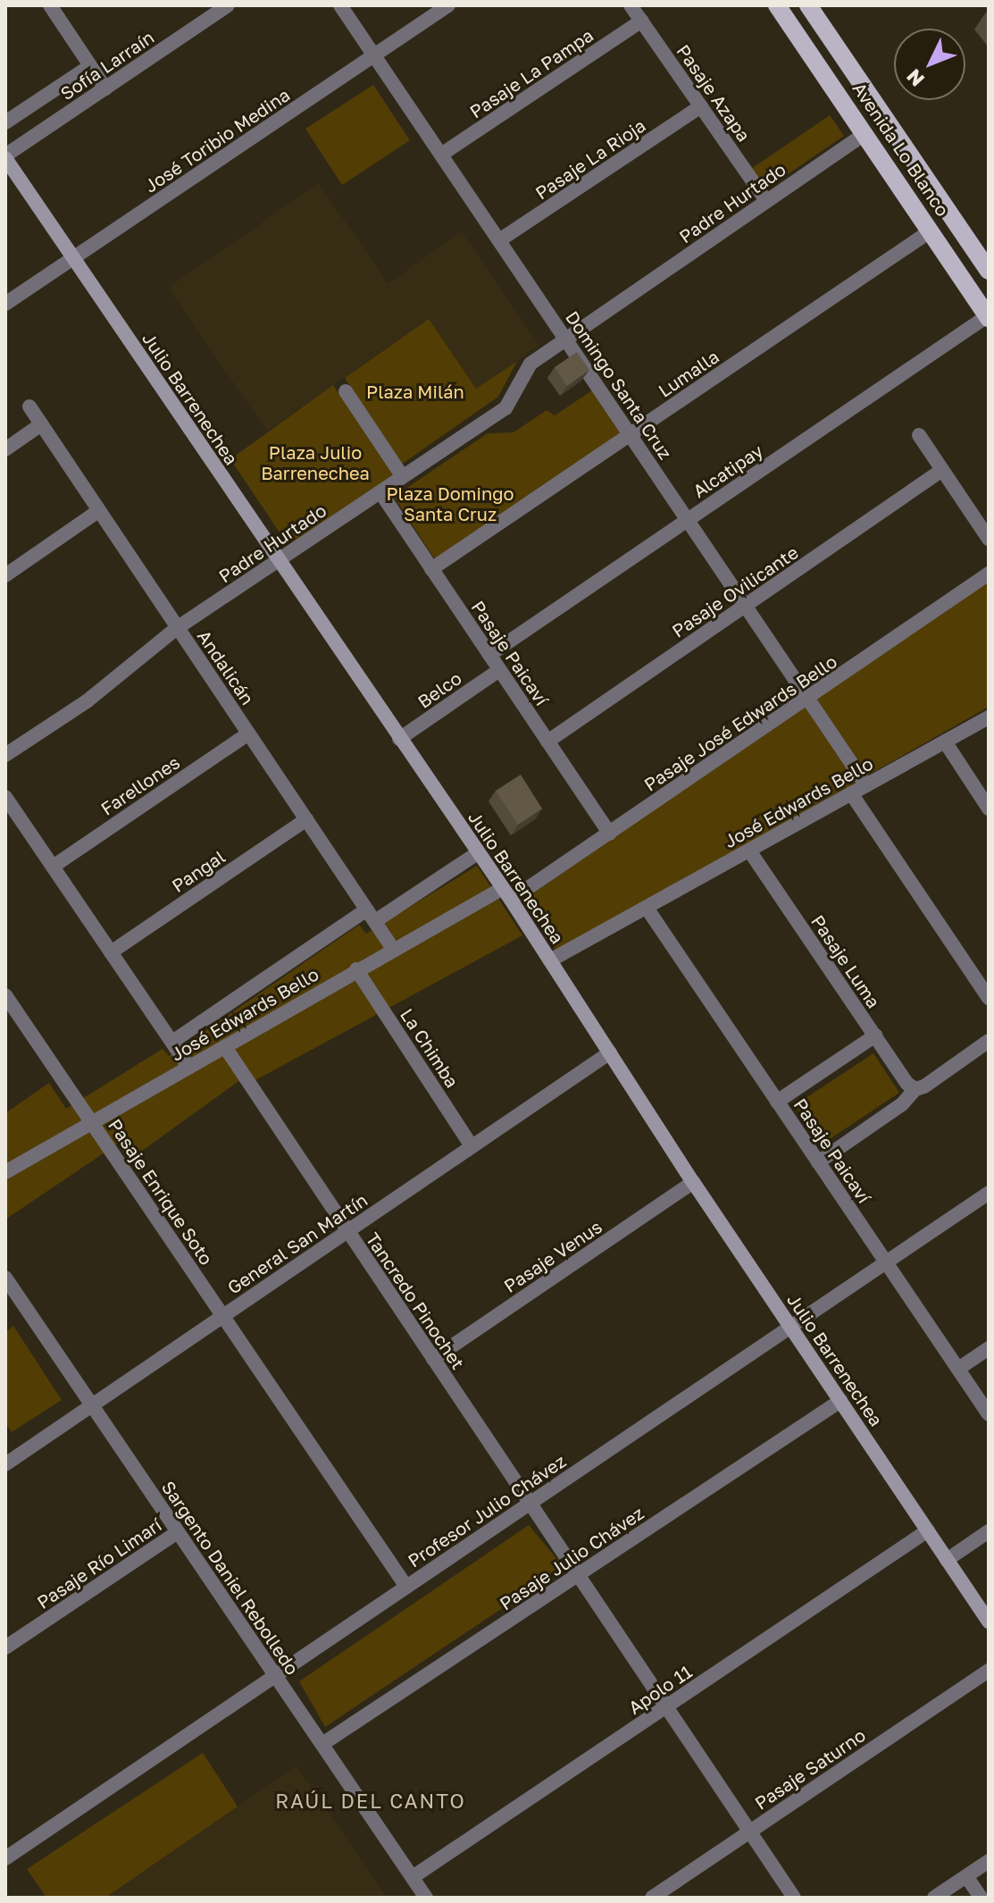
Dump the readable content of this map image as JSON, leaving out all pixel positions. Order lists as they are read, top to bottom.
{
  "streets": {
    "main road": ["Avenida Lo Blanco"],
    "street": [
      "Sofía Larraín",
      "Pasaje La Pampa",
      "Pasaje Azapa",
      "José Toribio Medina",
      "Pasaje La Rioja",
      "Padre Hurtado",
      "Lumalla",
      "Domingo Santa Cruz",
      "Julio Barrenechea",
      "Alcatipay",
      "Pasaje Ovilicante",
      "Pasaje Paicaví",
      "Andalicán",
      "Belco",
      "Pasaje José Edwards Bello",
      "Farellones",
      "José Edwards Bello",
      "Pangal",
      "Pasaje Luma",
      "La Chimba",
      "Pasaje Enrique Soto",
      "General San Martín",
      "Pasaje Venus",
      "Tancredo Pinochet",
      "Profesor Julio Chávez",
      "Pasaje Julio Chávez",
      "Pasaje Río Limarí",
      "Sargento Daniel Rebolledo",
      "Apolo 11",
      "Pasaje Saturno"
    ]
  },
  "crossings": [
    ["Sofía Larraín", "Julio Barrenechea"],
    ["Pasaje La Pampa", "Pasaje Azapa"],
    ["Pasaje La Pampa", "Domingo Santa Cruz"],
    ["Pasaje Azapa", "Pasaje La Rioja"],
    ["Pasaje Azapa", "Padre Hurtado"],
    ["José Toribio Medina", "Domingo Santa Cruz"],
    ["José Toribio Medina", "Julio Barrenechea"],
    ["Avenida Lo Blanco", "Padre Hurtado"],
    ["Avenida Lo Blanco", "Lumalla"],
    ["Avenida Lo Blanco", "Alcatipay"],
    ["Pasaje La Rioja", "Domingo Santa Cruz"],
    ["Padre Hurtado", "Domingo Santa Cruz"],
    ["Padre Hurtado", "Julio Barrenechea"],
    ["Padre Hurtado", "Pasaje Paicaví"],
    ["Padre Hurtado", "Andalicán"],
    ["Lumalla", "Domingo Santa Cruz"],
    ["Lumalla", "Pasaje Paicaví"],
    ["Domingo Santa Cruz", "Alcatipay"],
    ["Domingo Santa Cruz", "Pasaje Ovilicante"],
    ["Domingo Santa Cruz", "Pasaje José Edwards Bello"],
    ["Domingo Santa Cruz", "José Edwards Bello"],
    ["Julio Barrenechea", "Belco"],
    ["Julio Barrenechea", "Pasaje José Edwards Bello"],
    ["Julio Barrenechea", "José Edwards Bello"],
    ["Julio Barrenechea", "General San Martín"],
    ["Julio Barrenechea", "Pasaje Venus"],
    ["Julio Barrenechea", "Profesor Julio Chávez"],
    ["Julio Barrenechea", "Pasaje Julio Chávez"],
    ["Julio Barrenechea", "Apolo 11"],
    ["Alcatipay", "Pasaje Paicaví"],
    ["Pasaje Ovilicante", "Pasaje Paicaví"],
    ["Pasaje Paicaví", "Belco"],
    ["Pasaje Paicaví", "Pasaje José Edwards Bello"],
    ["Pasaje Paicaví", "José Edwards Bello"],
    ["Pasaje Paicaví", "Profesor Julio Chávez"],
    ["Andalicán", "Farellones"],
    ["Andalicán", "José Edwards Bello"],
    ["Andalicán", "Pangal"],
    ["Pasaje José Edwards Bello", "José Edwards Bello"],
    ["José Edwards Bello", "Pasaje Luma"],
    ["José Edwards Bello", "La Chimba"],
    ["José Edwards Bello", "Pasaje Enrique Soto"],
    ["José Edwards Bello", "Tancredo Pinochet"],
    ["La Chimba", "General San Martín"],
    ["Pasaje Enrique Soto", "General San Martín"],
    ["Pasaje Enrique Soto", "Profesor Julio Chávez"],
    ["General San Martín", "Tancredo Pinochet"],
    ["General San Martín", "Sargento Daniel Rebolledo"],
    ["Pasaje Venus", "Tancredo Pinochet"],
    ["Tancredo Pinochet", "Profesor Julio Chávez"],
    ["Tancredo Pinochet", "Pasaje Julio Chávez"],
    ["Tancredo Pinochet", "Apolo 11"],
    ["Tancredo Pinochet", "Pasaje Saturno"],
    ["Profesor Julio Chávez", "Sargento Daniel Rebolledo"],
    ["Pasaje Julio Chávez", "Sargento Daniel Rebolledo"],
    ["Pasaje Río Limarí", "Sargento Daniel Rebolledo"],
    ["Sargento Daniel Rebolledo", "Apolo 11"]
  ],
  "districts": ["RAÚL DEL CANTO"],
  "parks": ["Plaza Milán", "Plaza Julio Barrenechea", "Plaza Domingo Santa Cruz"],
  "north": "bottom left"
}
